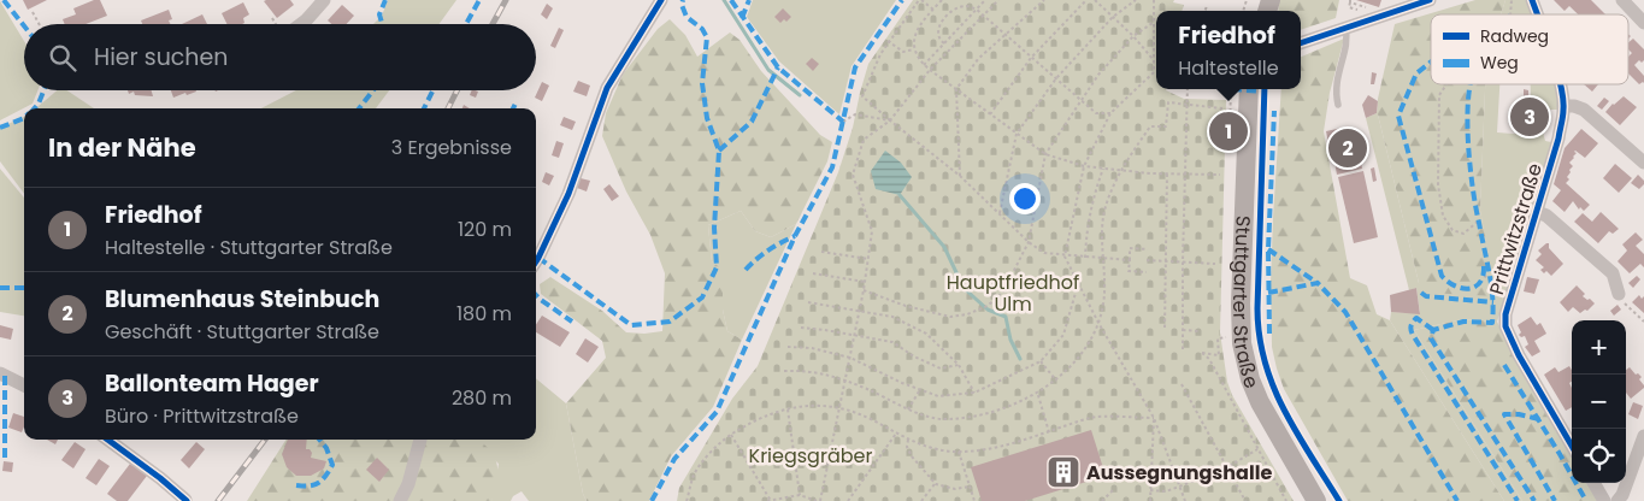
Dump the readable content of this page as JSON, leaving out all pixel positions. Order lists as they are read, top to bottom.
{
  "streets": {
    "main road": ["Stuttgarter Straße"],
    "street": ["Prittwitzstraße"]
  },
  "parks": ["Hauptfriedhof Ulm", "Kriegsgräber"],
  "places": {
    "building": ["Aussegnungshalle"]
  },
  "legend": ["Radweg", "Weg"],
  "page": {
    "popup": ["Friedhof", "Haltestelle"],
    "search": "Hier suchen",
    "pins": ["3", "1", "2"],
    "heading": ["In der Nähe", "3 Ergebnisse"],
    "list": [
      {
        "mark": "1",
        "name": "Friedhof",
        "note": "Haltestelle · Stuttgarter Straße",
        "value": "120 m"
      },
      {
        "mark": "2",
        "name": "Blumenhaus Steinbuch",
        "note": "Geschäft · Stuttgarter Straße",
        "value": "180 m"
      },
      {
        "mark": "3",
        "name": "Ballonteam Hager",
        "note": "Büro · Prittwitzstraße",
        "value": "280 m"
      }
    ],
    "map_buttons": ["+", "−"]
  }
}
